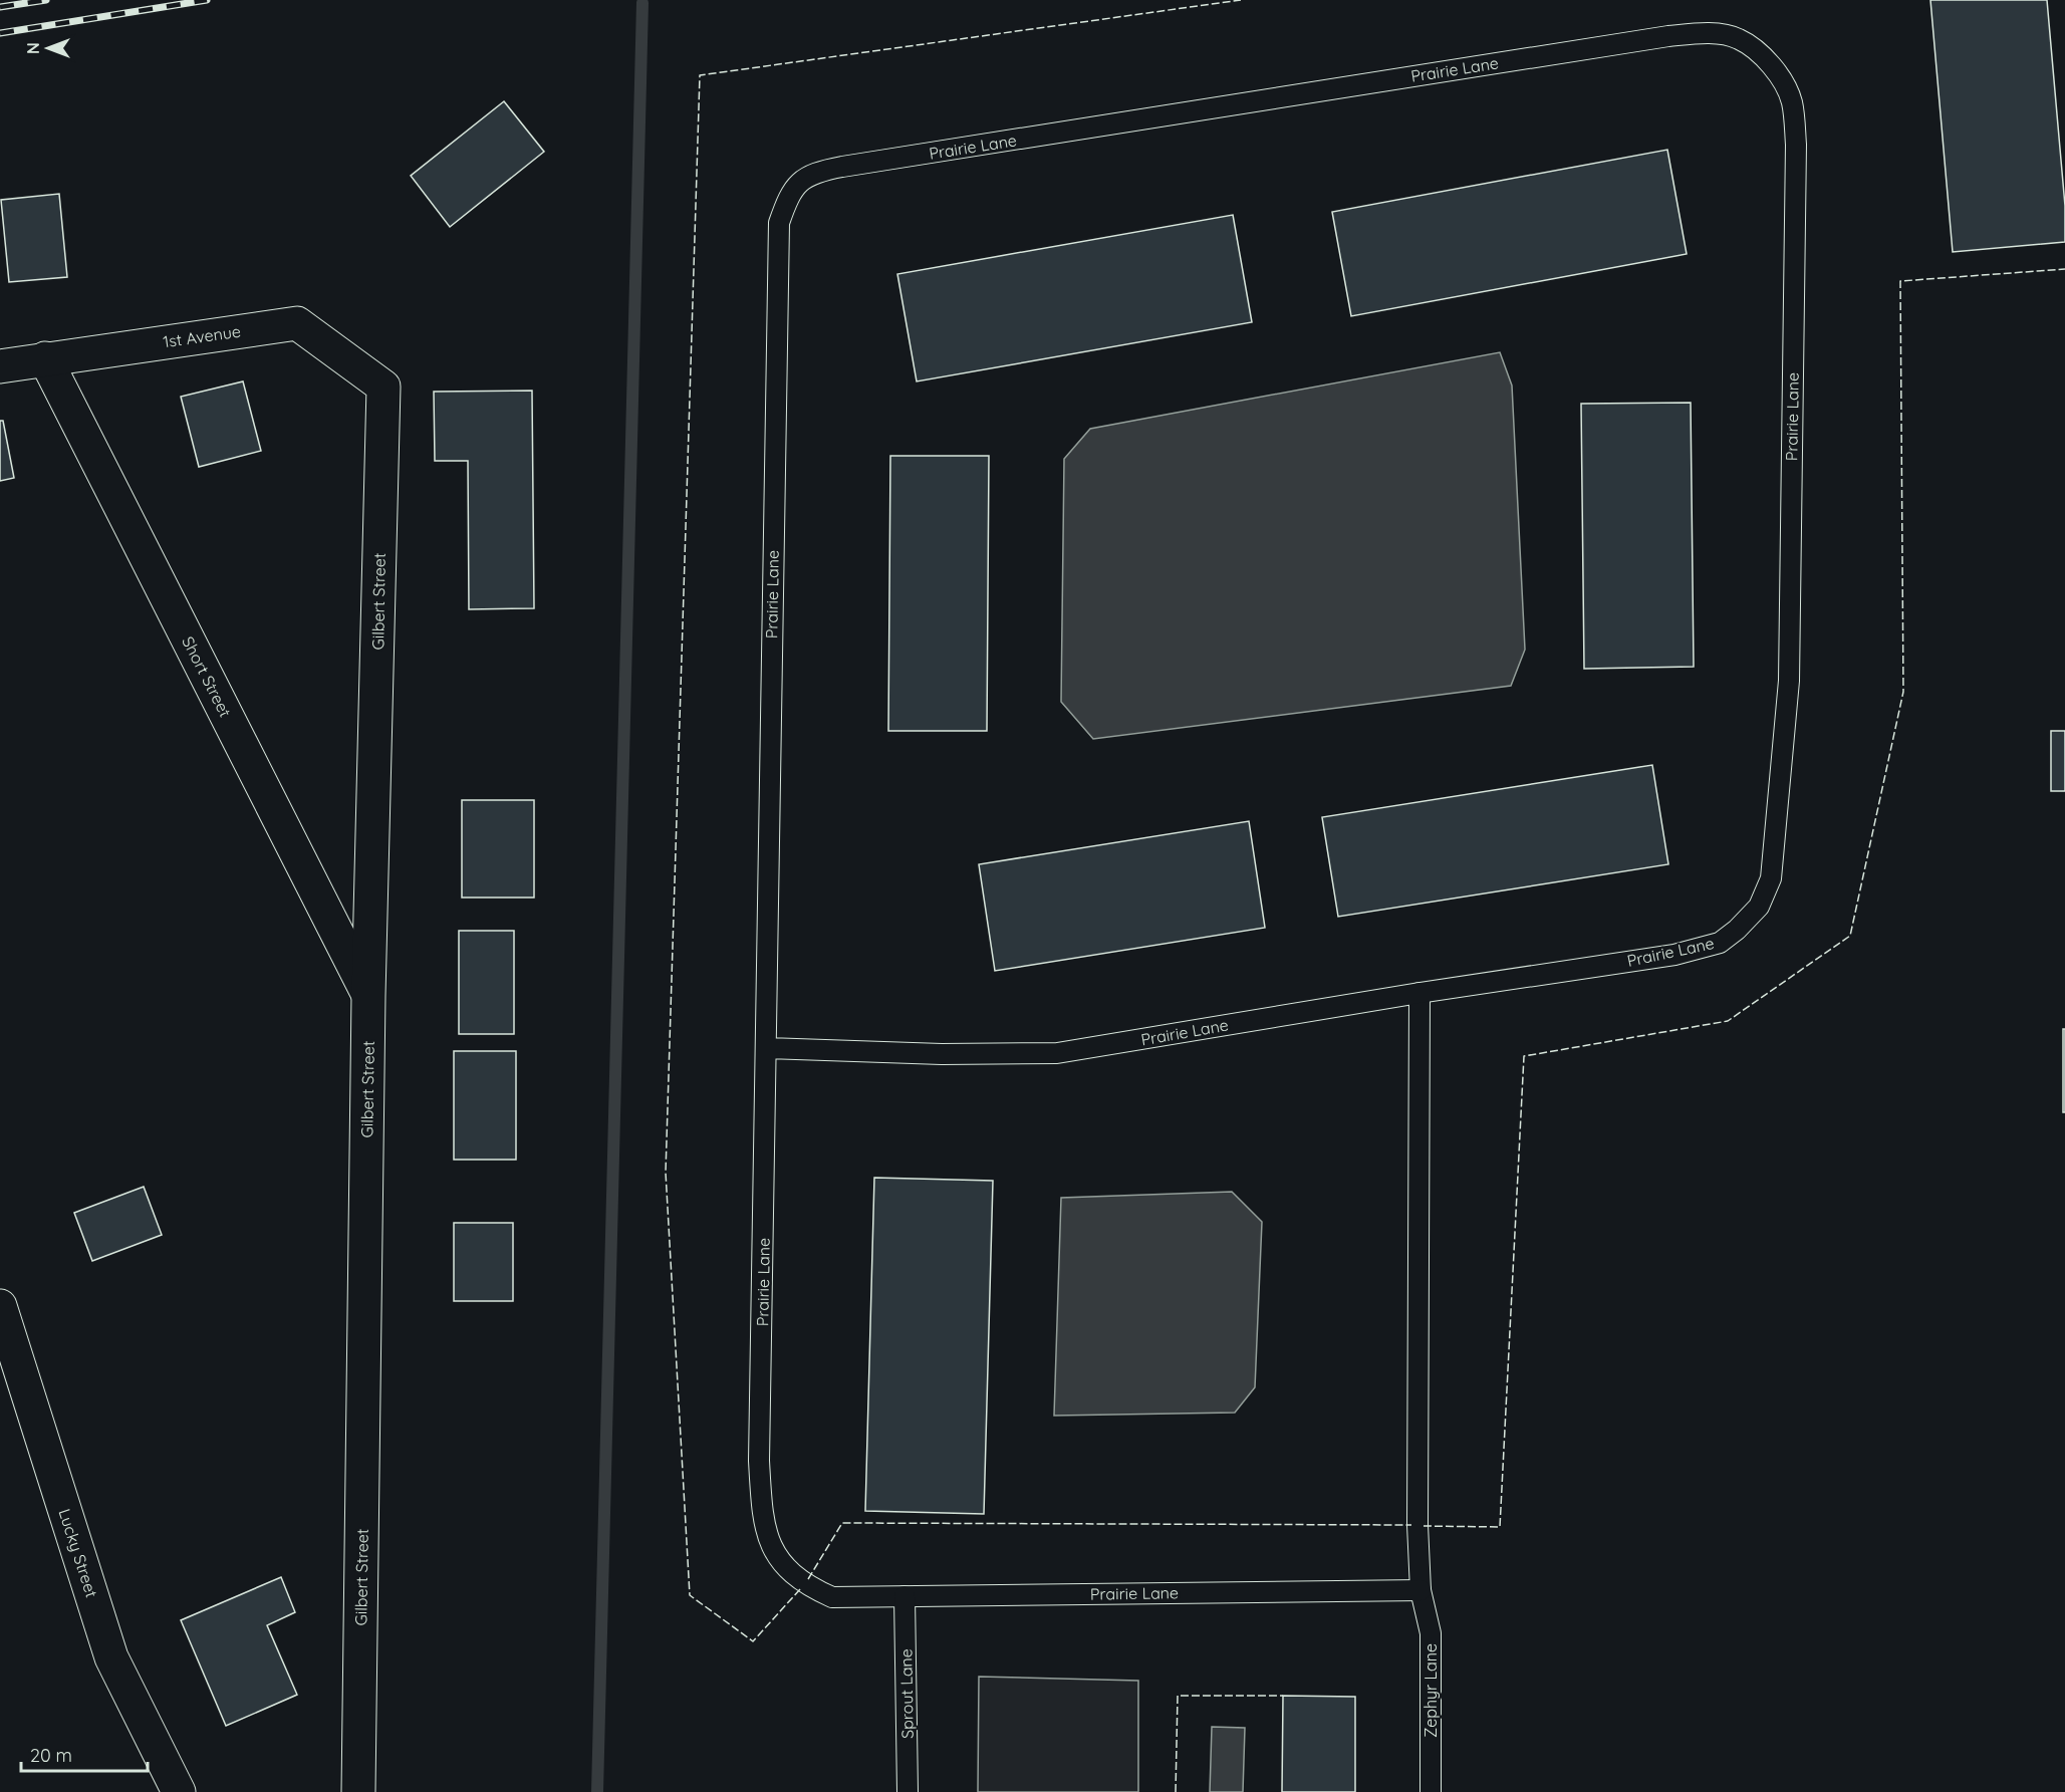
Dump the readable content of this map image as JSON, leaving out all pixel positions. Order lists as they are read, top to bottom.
{
  "streets": {
    "street": [
      "1st Avenue",
      "Gilbert Street",
      "Short Street",
      "Lucky Street"
    ],
    "lane": ["Prairie Lane", "Zephyr Lane", "Sprout Lane"]
  },
  "crossings": [
    ["Prairie Lane", "Zephyr Lane"],
    ["Prairie Lane", "Sprout Lane"],
    ["1st Avenue", "Gilbert Street"],
    ["1st Avenue", "Short Street"],
    ["Gilbert Street", "Short Street"]
  ],
  "scale_bar": "20 m",
  "north": "left"
}
